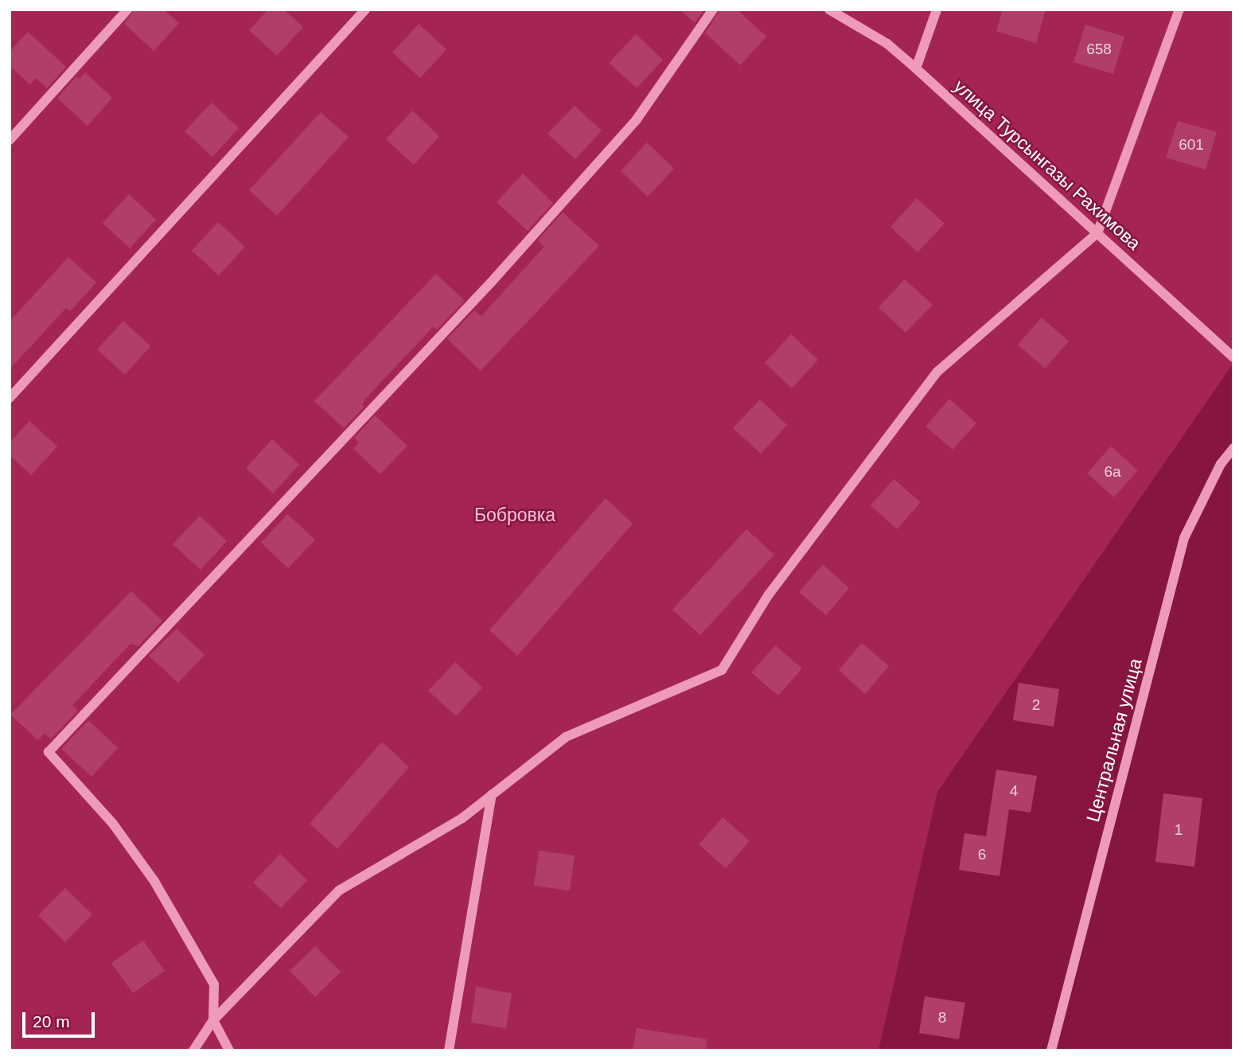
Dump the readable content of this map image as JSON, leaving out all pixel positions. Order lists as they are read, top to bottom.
{
  "streets": {
    "street": ["улица Турсынгазы Рахимова", "Центральная улица"]
  },
  "parks": ["Бобровка"],
  "house_numbers": [
    "658",
    "601",
    "6а",
    "2",
    "4",
    "1",
    "6",
    "8"
  ],
  "scale_bar": "20 m"
}
